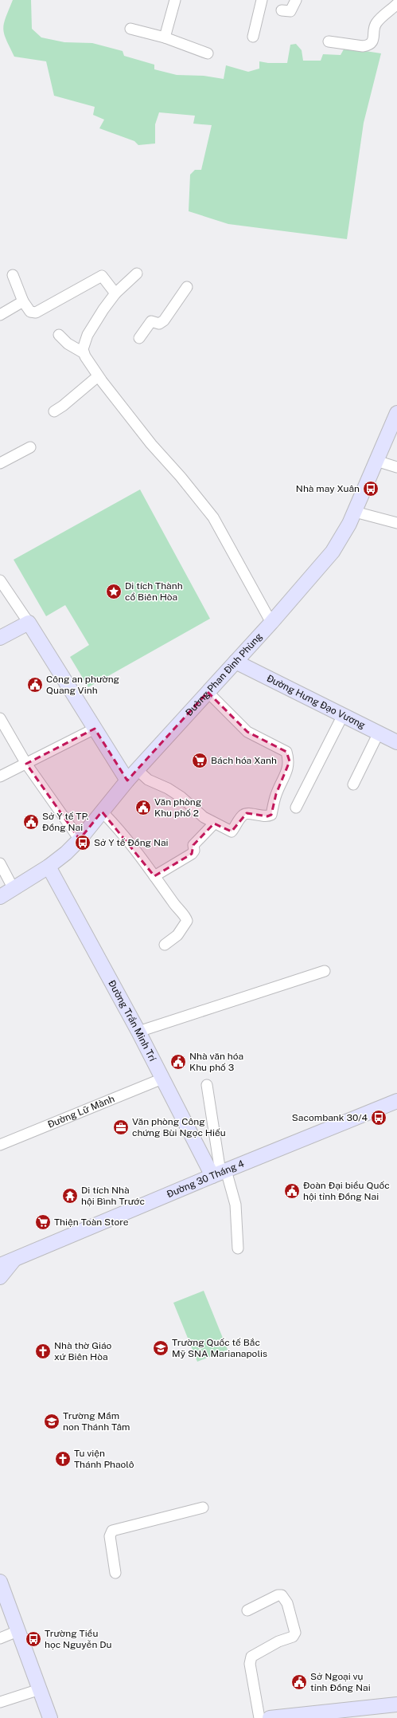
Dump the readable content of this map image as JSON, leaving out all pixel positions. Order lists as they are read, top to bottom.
{
  "streets": {
    "main road": [
      "Đường Phan Đình Phùng",
      "Đường Hưng Đạo Vương",
      "Đường Trần Minh Trí",
      "Đường 30 Tháng 4"
    ],
    "street": ["Đường Lữ Mành"]
  },
  "crossings": [
    ["Đường Phan Đình Phùng", "Đường Hưng Đạo Vương"],
    ["Đường Phan Đình Phùng", "Đường Trần Minh Trí"],
    ["Đường Trần Minh Trí", "Đường Lữ Mành"],
    ["Đường Trần Minh Trí", "Đường 30 Tháng 4"]
  ],
  "places": {
    "bus stop": [
      "Nhà may Xuân",
      "Sở Y tế Đồng Nai",
      "Sacombank 30/4",
      "Trường Tiểu học Nguyễn Du"
    ],
    "place": ["Di tích Thành cổ Biên Hòa"],
    "public building": [
      "Công an phường Quang Vinh",
      "Văn phòng Khu phố 2",
      "Sở Y tế TP. Đồng Nai",
      "Nhà văn hóa Khu phố 3",
      "Đoàn Đại biểu Quốc hội tỉnh Đồng Nai",
      "Sở Ngoại vụ tỉnh Đồng Nai"
    ],
    "supermarket": ["Bách hóa Xanh", "Thiện Toàn Store"],
    "office": ["Văn phòng Công chứng Bùi Ngọc Hiếu"],
    "temple": ["Di tích Nhà hội Bình Trước"],
    "school or university": ["Trường Quốc tế Bắc Mỹ SNA Marianapolis", "Trường Mầm non Thánh Tâm"],
    "church": ["Nhà thờ Giáo xứ Biên Hòa", "Tu viện Thánh Phaolô"]
  }
}
